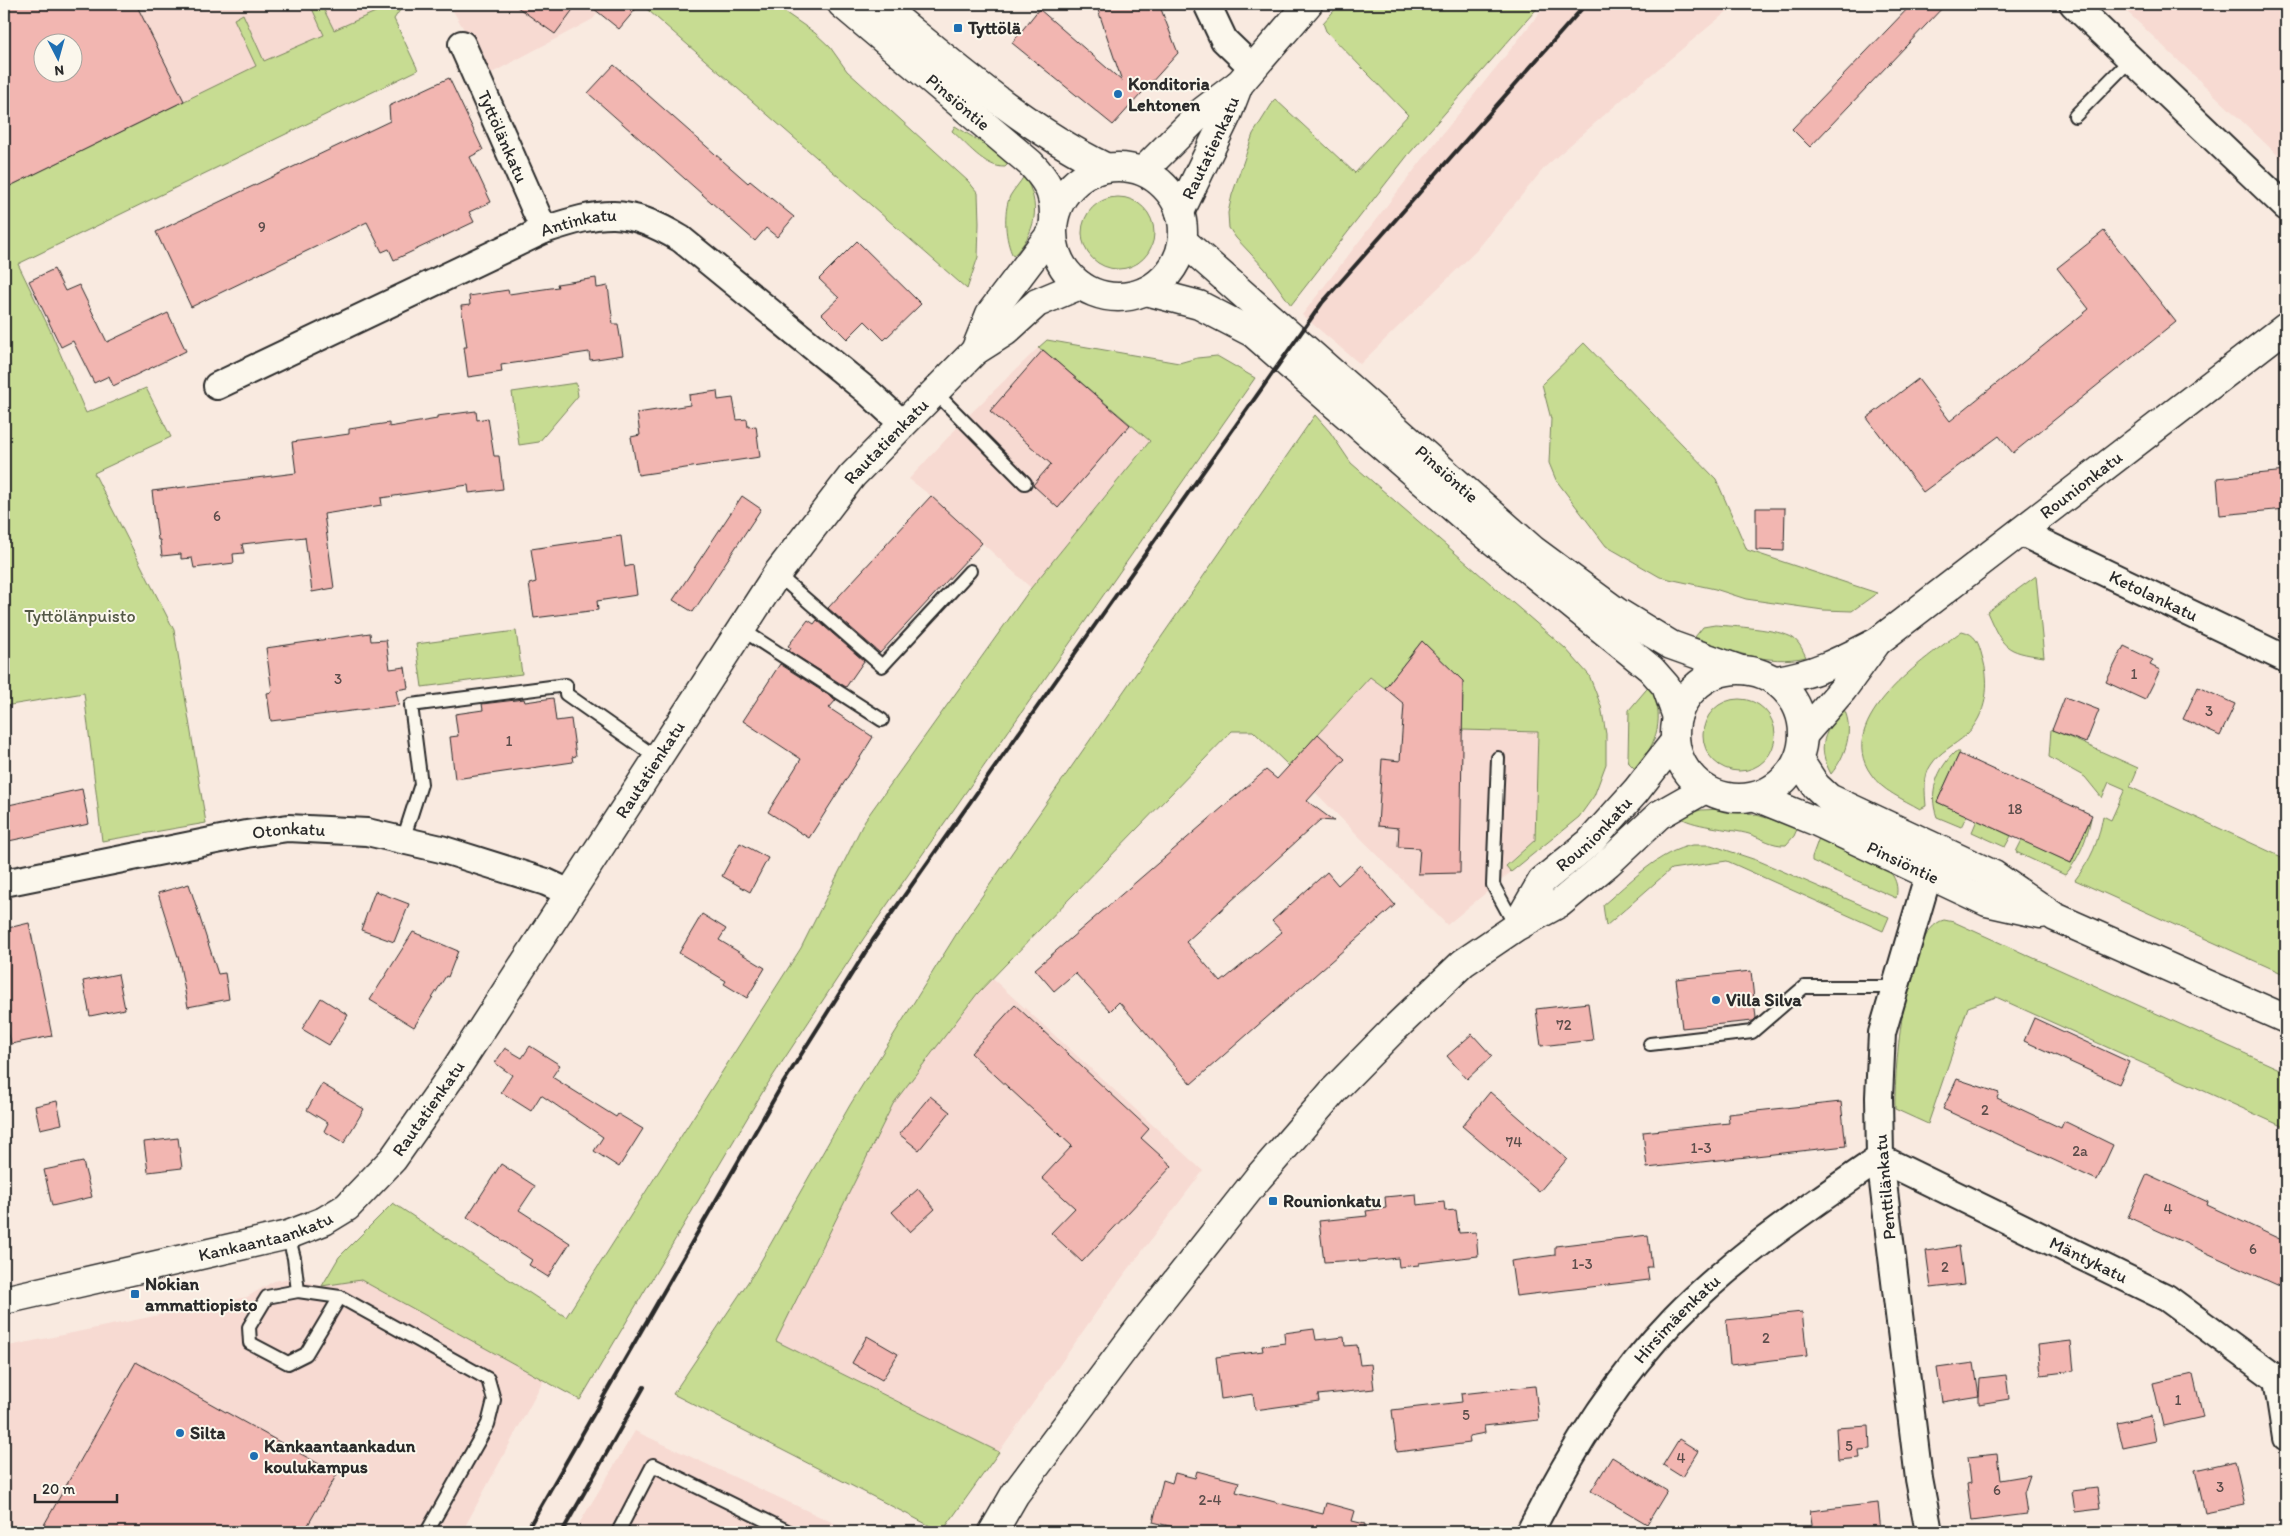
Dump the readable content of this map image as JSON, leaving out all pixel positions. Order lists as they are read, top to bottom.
{
  "streets": {
    "main road": [
      "Pinsiöntie",
      "Rautatienkatu",
      "Rounionkatu",
      "Kankaantaankatu"
    ],
    "street": [
      "Tyttölänkatu",
      "Antinkatu",
      "Ketolankatu",
      "Otonkatu",
      "Penttilänkatu",
      "Mäntykatu",
      "Hirsimäenkatu"
    ]
  },
  "crossings": [
    ["Pinsiöntie", "Rautatienkatu"],
    ["Pinsiöntie", "Rounionkatu"],
    ["Pinsiöntie", "Penttilänkatu"],
    ["Tyttölänkatu", "Antinkatu"],
    ["Rautatienkatu", "Antinkatu"],
    ["Rautatienkatu", "Otonkatu"],
    ["Rautatienkatu", "Kankaantaankatu"],
    ["Rounionkatu", "Ketolankatu"],
    ["Penttilänkatu", "Mäntykatu"],
    ["Penttilänkatu", "Hirsimäenkatu"],
    ["Mäntykatu", "Hirsimäenkatu"]
  ],
  "parks": ["Tyttölänpuisto"],
  "places": {
    "transit": ["Tyttölä", "Rounionkatu", "Nokian ammattiopisto"],
    "other": [
      "Konditoria Lehtonen",
      "Villa Silva",
      "Silta",
      "Kankaantaankadun koulukampus"
    ]
  },
  "house_numbers": [
    "9",
    "6",
    "1",
    "3",
    "3",
    "1",
    "18",
    "72",
    "2",
    "74",
    "1-3",
    "2a",
    "4",
    "6",
    "1-3",
    "2",
    "2",
    "1",
    "5",
    "5",
    "4",
    "3",
    "6",
    "2-4"
  ],
  "scale_bar": "20 m",
  "north": "bottom"
}
